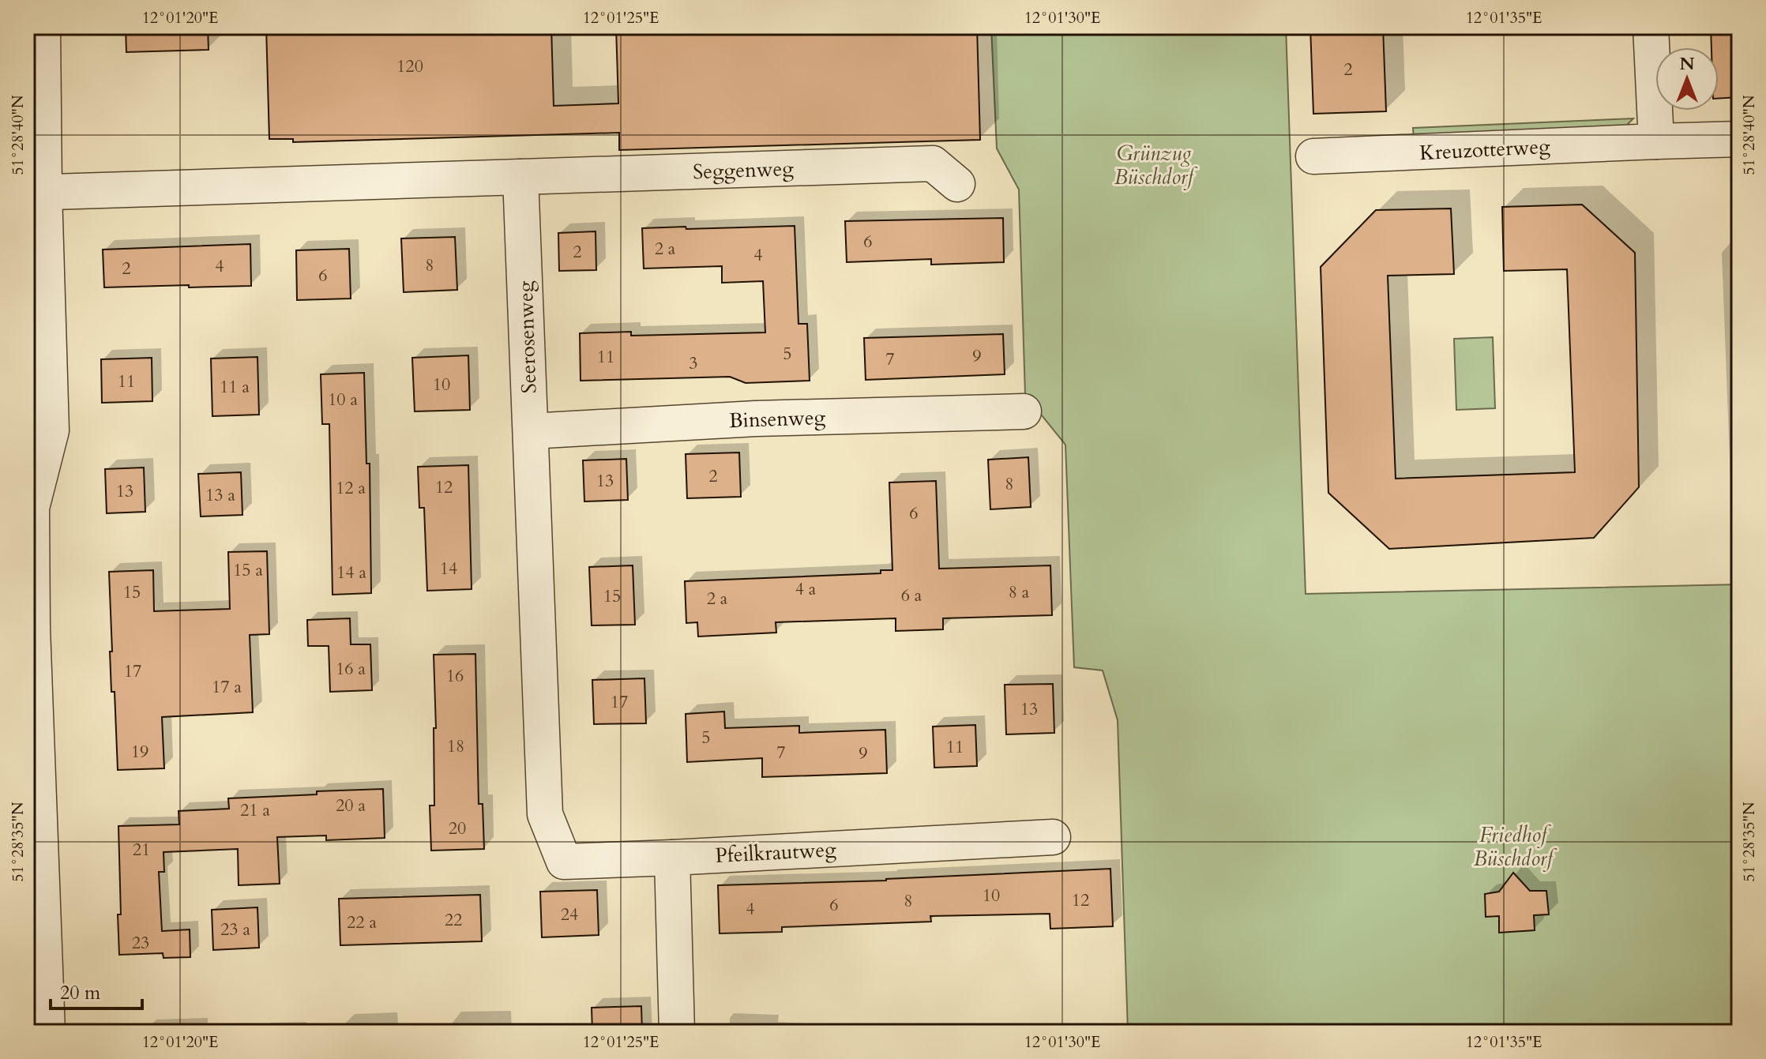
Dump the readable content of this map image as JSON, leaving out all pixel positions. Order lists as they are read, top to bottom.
{
  "streets": {
    "street": [
      "Kreuzotterweg",
      "Seggenweg",
      "Seerosenweg",
      "Binsenweg",
      "Pfeilkrautweg"
    ]
  },
  "crossings": [
    ["Seggenweg", "Seerosenweg"],
    ["Seerosenweg", "Binsenweg"],
    ["Seerosenweg", "Pfeilkrautweg"]
  ],
  "parks": ["Grünzug Büschdorf", "Friedhof Büschdorf"],
  "house_numbers": [
    "120",
    "2",
    "6",
    "2 a",
    "2",
    "4",
    "8",
    "4",
    "2",
    "6",
    "5",
    "9",
    "11",
    "7",
    "3",
    "11",
    "10",
    "11 a",
    "10 a",
    "2",
    "13",
    "8",
    "12",
    "12 a",
    "13",
    "13 a",
    "6",
    "14",
    "15 a",
    "14 a",
    "4 a",
    "15",
    "8 a",
    "6 a",
    "15",
    "2 a",
    "16 a",
    "17",
    "16",
    "17 a",
    "17",
    "13",
    "5",
    "18",
    "11",
    "19",
    "7",
    "9",
    "20 a",
    "21 a",
    "20",
    "21",
    "10",
    "12",
    "8",
    "6",
    "4",
    "24",
    "22",
    "22 a",
    "23 a",
    "23"
  ],
  "scale_bar": "20 m",
  "north": "top",
  "coordinates": [
    "12°01'20\"E",
    "12°01'25\"E",
    "12°01'30\"E",
    "12°01'35\"E",
    "51°28'40\"N",
    "51°28'35\"N"
  ]
}
